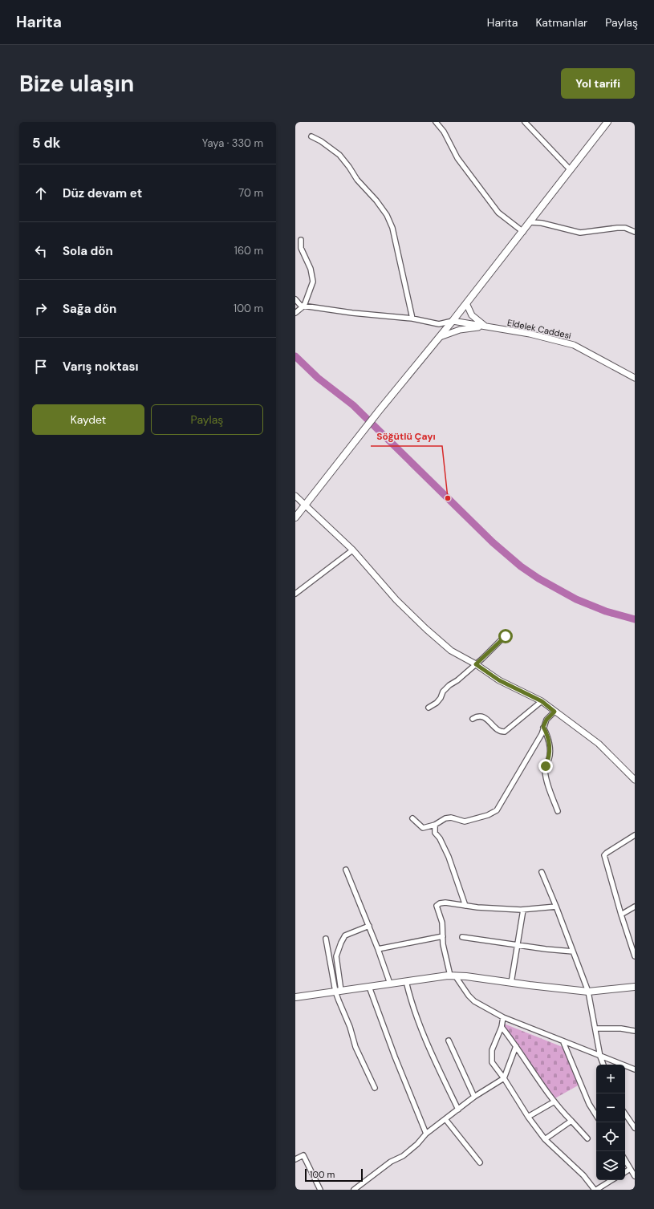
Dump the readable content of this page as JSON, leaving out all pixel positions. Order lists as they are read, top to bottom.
{
  "streets": {
    "street": ["Eldelek Caddesi"]
  },
  "places": ["Söğütlü Çayı"],
  "scale_bar": "100 m",
  "page": {
    "header": "Harita",
    "nav": ["Harita", "Katmanlar", "Paylaş"],
    "buttons": [
      "Yol tarifi",
      ["Kaydet", "Paylaş"]
    ],
    "title": "Bize ulaşın",
    "heading": ["5 dk", "Yaya · 330 m"],
    "list": [
      ["Düz devam et", "70 m"],
      ["Sola dön", "160 m"],
      ["Sağa dön", "100 m"],
      "Varış noktası"
    ],
    "map_buttons": ["+", "−"],
    "scale": "100 m"
  }
}
